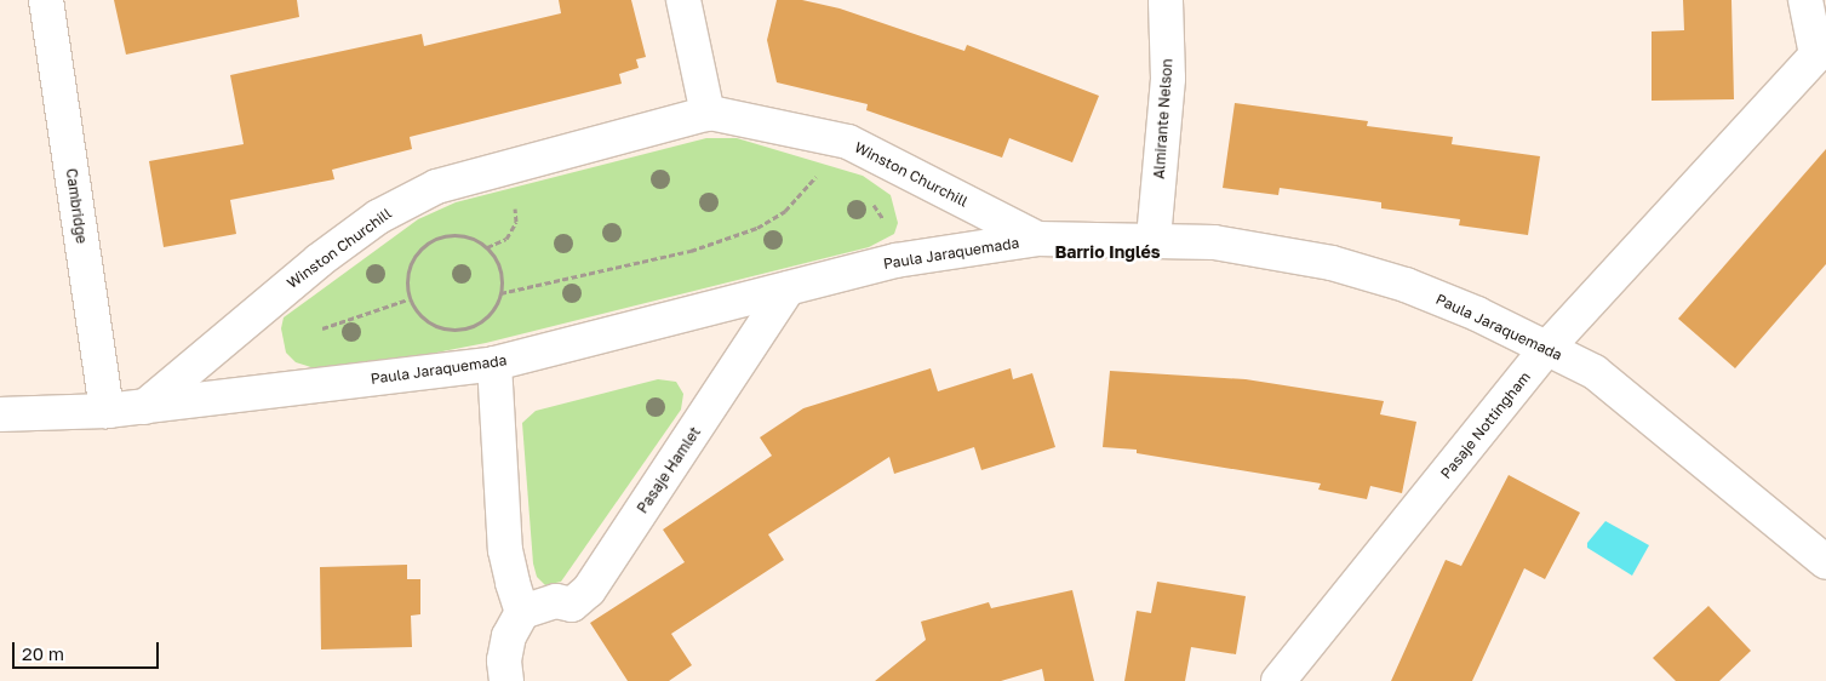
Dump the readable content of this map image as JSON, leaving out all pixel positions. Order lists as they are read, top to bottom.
{
  "streets": {
    "street": [
      "Almirante Nelson",
      "Winston Churchill",
      "Cambridge",
      "Paula Jaraquemada",
      "Pasaje Nottingham",
      "Pasaje Hamlet"
    ]
  },
  "crossings": [
    ["Almirante Nelson", "Paula Jaraquemada"],
    ["Winston Churchill", "Paula Jaraquemada"],
    ["Cambridge", "Paula Jaraquemada"],
    ["Paula Jaraquemada", "Pasaje Nottingham"],
    ["Paula Jaraquemada", "Pasaje Hamlet"]
  ],
  "districts": ["Barrio Inglés"],
  "scale_bar": "20 m"
}
